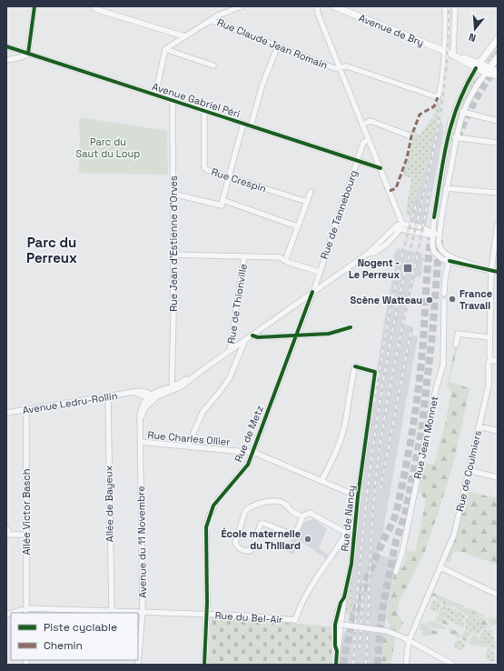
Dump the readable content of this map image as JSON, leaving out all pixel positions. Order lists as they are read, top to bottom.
{
  "streets": {
    "main road": ["Avenue de Bry"],
    "street": [
      "Rue Claude Jean Romain",
      "Avenue Gabriel Péri",
      "Rue Crespin",
      "Rue de Tannebourg",
      "Rue Jean d'Estienne d'Orves",
      "Rue de Thionville",
      "Avenue Ledru-Rollin",
      "Rue de Metz",
      "Rue Jean Monnet",
      "Rue Charles Ollier",
      "Rue de Coulmiers",
      "Allée de Bayeux",
      "Allée Victor Basch",
      "Rue de Nancy",
      "Avenue du 11 Novembre",
      "Rue du Bel-Air"
    ]
  },
  "crossings": [
    ["Avenue de Bry", "Rue Claude Jean Romain"],
    ["Avenue Gabriel Péri", "Rue Crespin"],
    ["Avenue Gabriel Péri", "Rue de Tannebourg"],
    ["Avenue Gabriel Péri", "Rue Jean d'Estienne d'Orves"],
    ["Rue de Tannebourg", "Rue de Metz"],
    ["Avenue Ledru-Rollin", "Allée de Bayeux"],
    ["Avenue Ledru-Rollin", "Allée Victor Basch"],
    ["Avenue Ledru-Rollin", "Avenue du 11 Novembre"],
    ["Rue de Metz", "Rue Charles Ollier"],
    ["Rue de Metz", "Rue du Bel-Air"],
    ["Rue Charles Ollier", "Rue de Nancy"],
    ["Rue Charles Ollier", "Avenue du 11 Novembre"],
    ["Allée de Bayeux", "Rue du Bel-Air"],
    ["Allée Victor Basch", "Rue du Bel-Air"],
    ["Avenue du 11 Novembre", "Rue du Bel-Air"]
  ],
  "districts": ["Parc du Perreux"],
  "parks": ["Parc du Saut du Loup"],
  "places": {
    "transit": ["Nogent - Le Perreux"],
    "other": ["France Travail", "Scène Watteau", "École maternelle du Thillard"]
  },
  "legend": ["Piste cyclable", "Chemin"],
  "north": "bottom"
}
